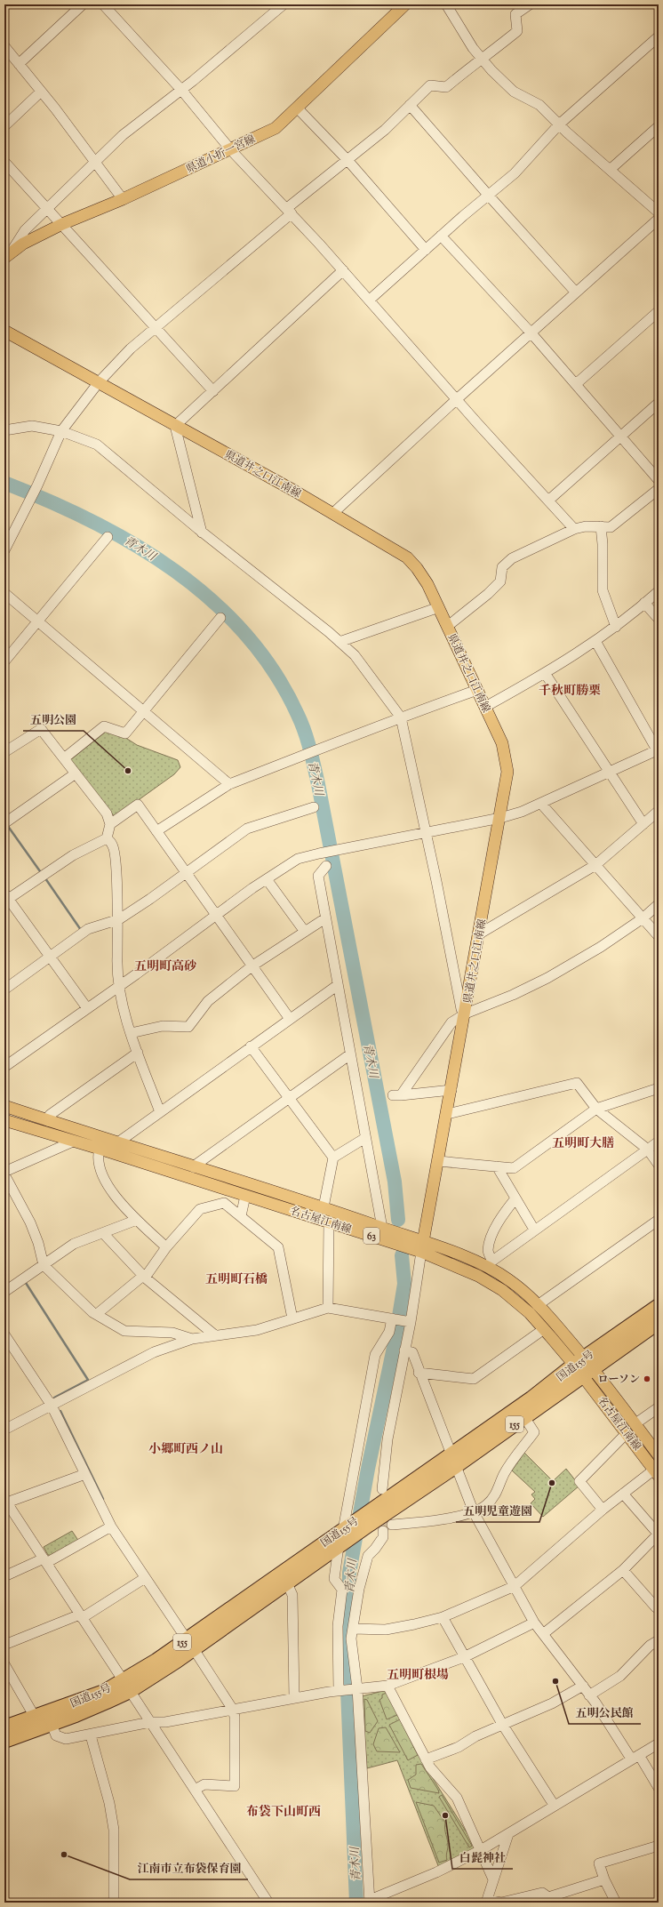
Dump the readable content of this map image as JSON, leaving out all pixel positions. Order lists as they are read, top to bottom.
{
  "streets": {
    "highway": ["国道155号", "155"],
    "main road": [
      "県道小折一宮線",
      "県道井之口江南線",
      "名古屋江南線",
      "63"
    ]
  },
  "crossings": [
    ["県道井之口江南線", "名古屋江南線"],
    ["名古屋江南線", "国道155号"]
  ],
  "districts": [
    "千秋町勝栗",
    "五明町高砂",
    "五明町大膳",
    "五明町石橋",
    "小郷町西ノ山",
    "五明町根場",
    "布袋下山町西"
  ],
  "water": ["青木川"],
  "places": [
    "五明公園",
    "ローソン",
    "五明児童遊園",
    "五明公民館",
    "白髭神社",
    "江南市立布袋保育園"
  ]
}
